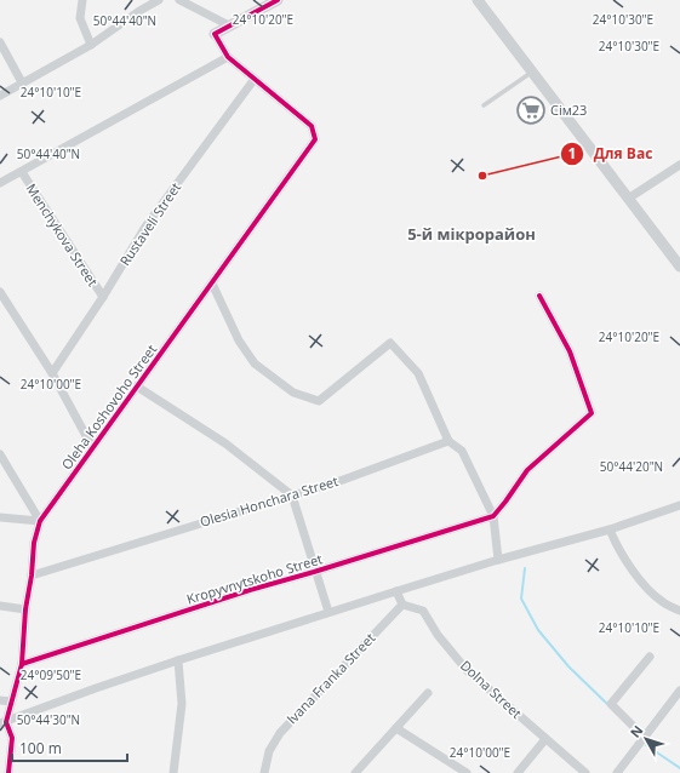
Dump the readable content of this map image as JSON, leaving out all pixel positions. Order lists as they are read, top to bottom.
{
  "streets": {
    "street": [
      "Rustaveli Street",
      "Menchykova Street",
      "Oleha Koshovoho Street",
      "Olesia Honchara Street",
      "Kropyvnytskoho Street",
      "Ivana Franka Street",
      "Dolna Street"
    ]
  },
  "crossings": [
    ["Rustaveli Street", "Menchykova Street"],
    ["Rustaveli Street", "Oleha Koshovoho Street"],
    ["Oleha Koshovoho Street", "Olesia Honchara Street"],
    ["Oleha Koshovoho Street", "Kropyvnytskoho Street"],
    ["Ivana Franka Street", "Dolna Street"]
  ],
  "districts": ["5-й мікрорайон"],
  "places": {
    "supermarket": ["Сім23"],
    "other": ["Для Вас"]
  },
  "scale_bar": "100 m",
  "north": "top left",
  "coordinates": [
    "24°10'20\"E",
    "24°10'30\"E",
    "50°44'40\"N",
    "24°10'10\"E",
    "24°10'00\"E",
    "50°44'20\"N",
    "24°09'50\"E",
    "50°44'30\"N"
  ]
}
